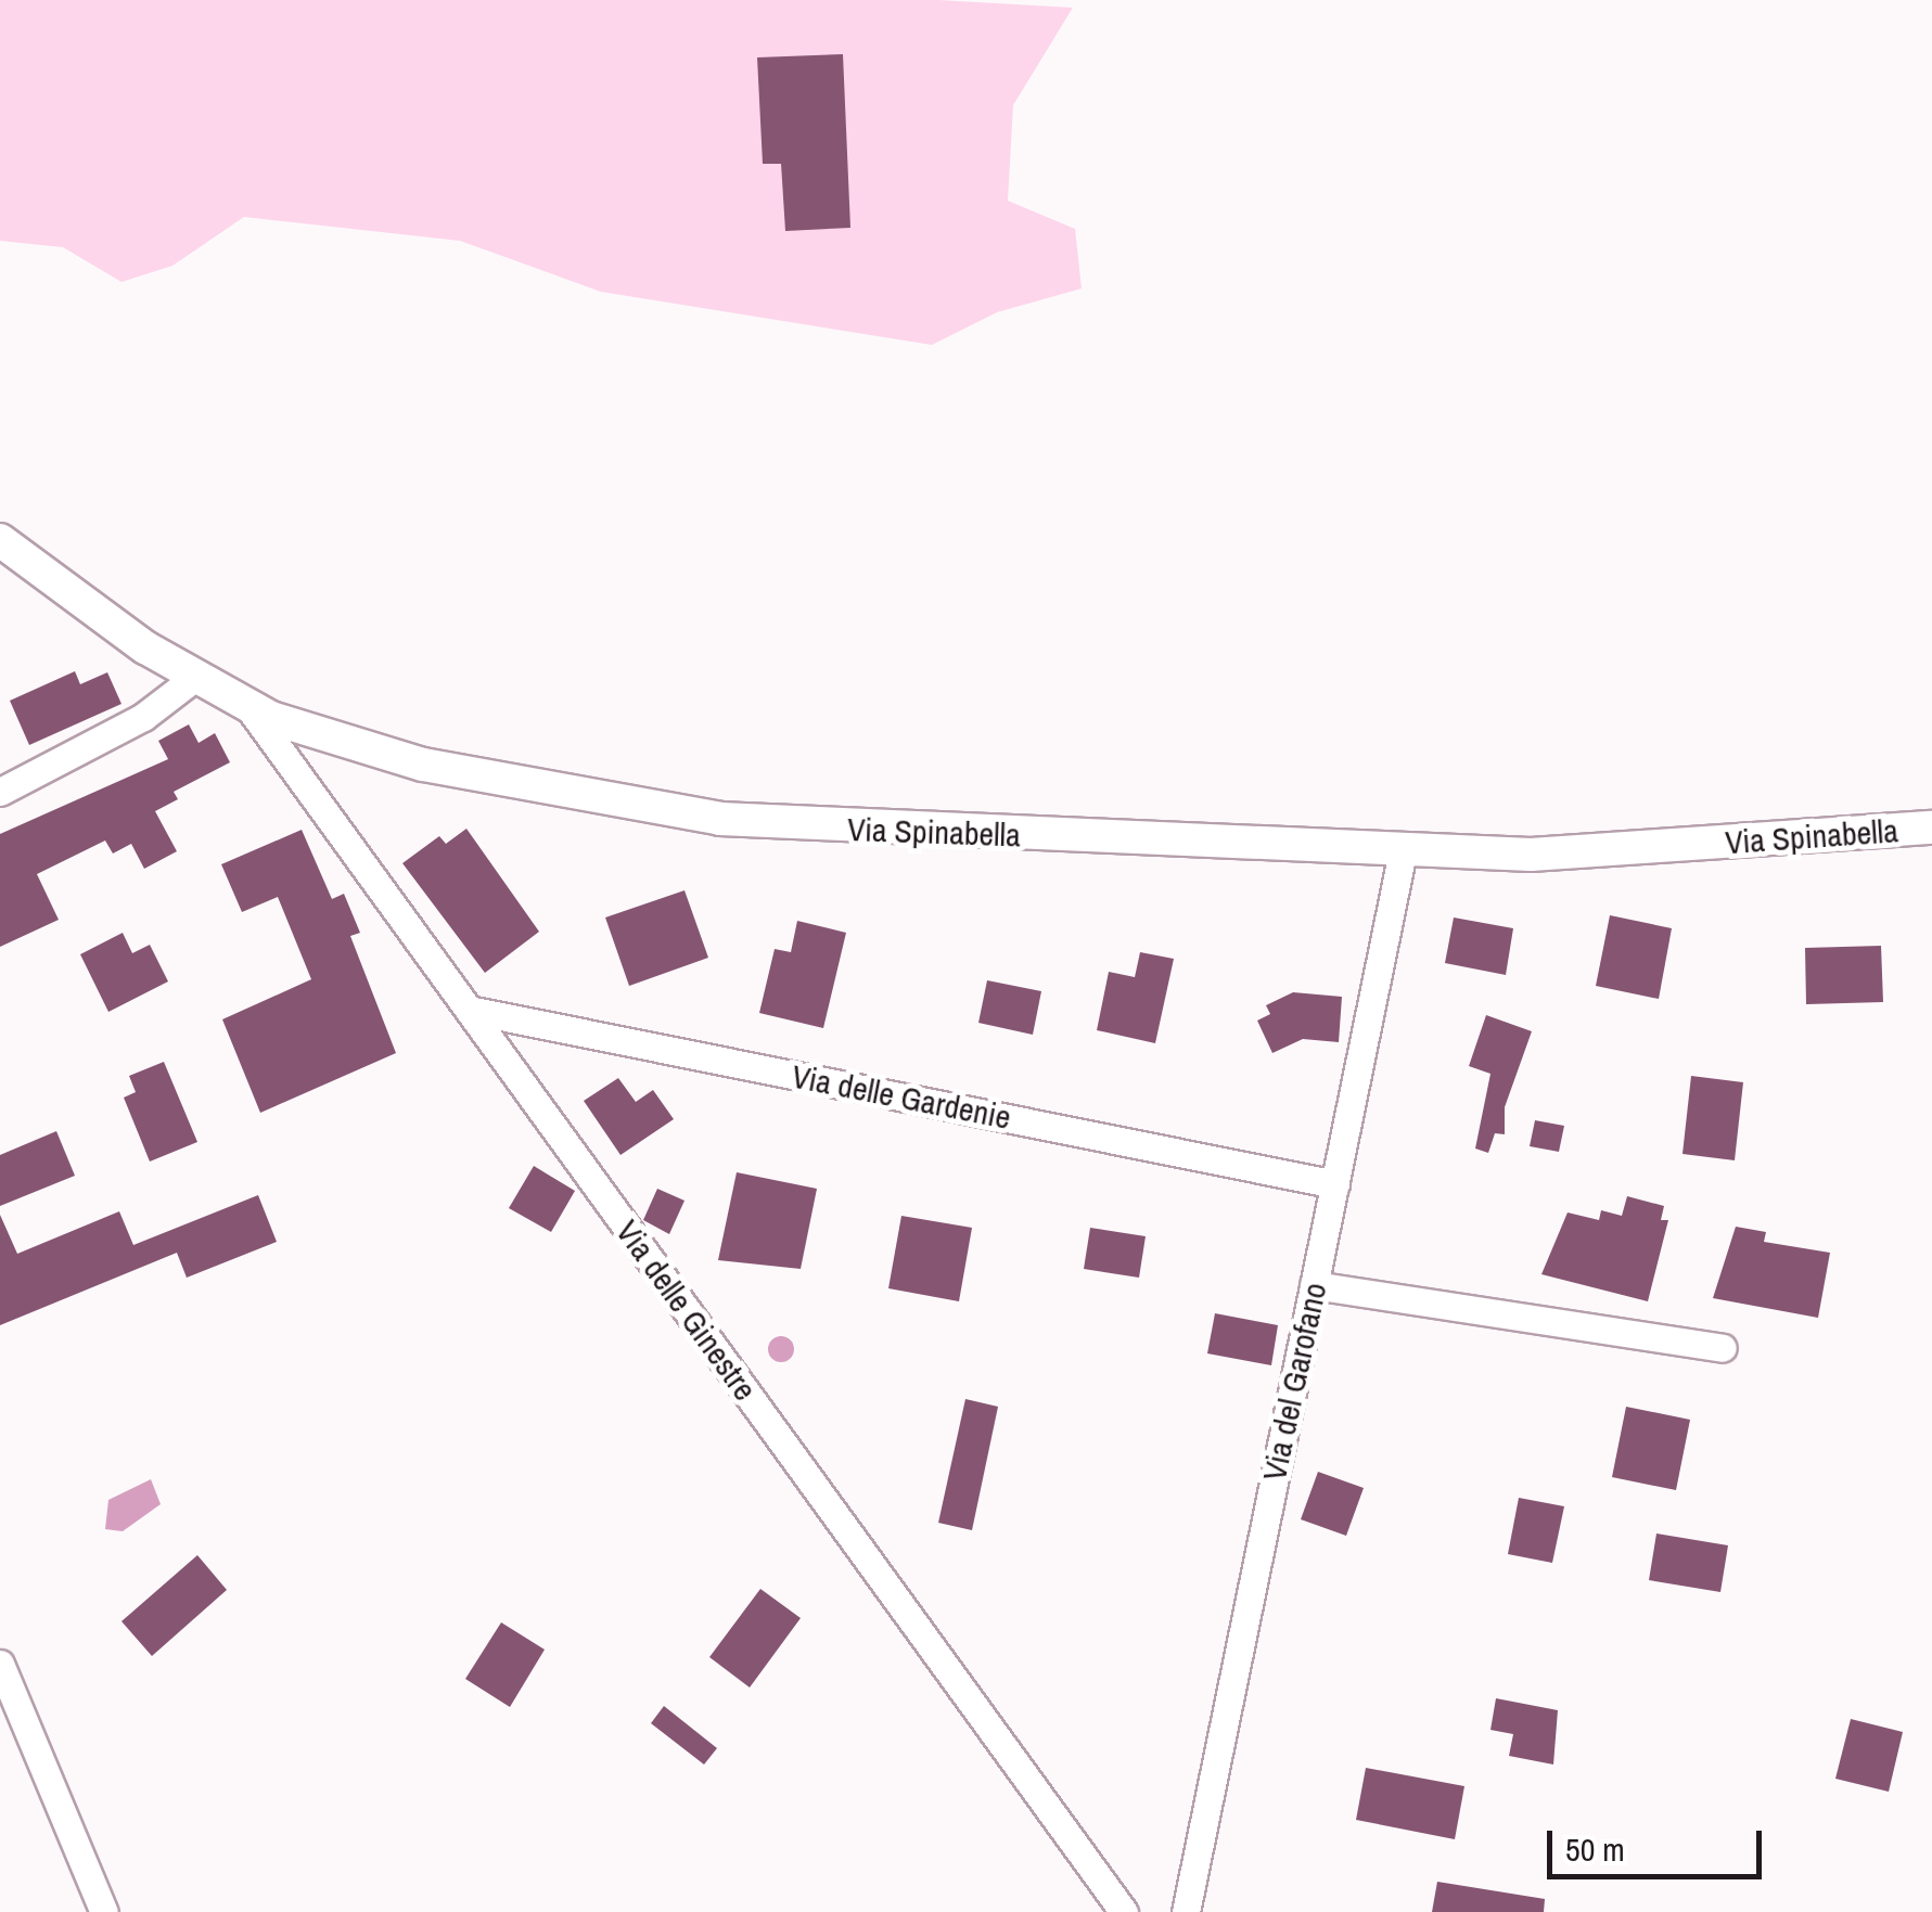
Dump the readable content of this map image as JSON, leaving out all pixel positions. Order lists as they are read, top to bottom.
{
  "streets": {
    "street": [
      "Via Spinabella",
      "Via delle Gardenie",
      "Via delle Ginestre",
      "Via del Garofano"
    ]
  },
  "crossings": [
    ["Via Spinabella", "Via delle Ginestre"],
    ["Via Spinabella", "Via del Garofano"],
    ["Via delle Gardenie", "Via delle Ginestre"],
    ["Via delle Gardenie", "Via del Garofano"]
  ],
  "scale_bar": "50 m"
}
